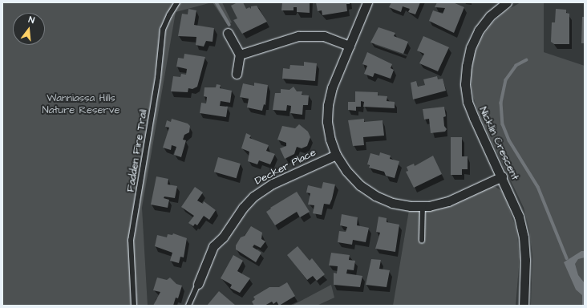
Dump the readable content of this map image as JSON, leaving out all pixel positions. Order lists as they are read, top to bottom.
{
  "streets": {
    "street": ["Nicklin Crescent", "Decker Place"],
    "lane": ["Fadden Fire Trail"]
  },
  "parks": ["Wanniassa Hills Nature Reserve"],
  "north": "top"
}
